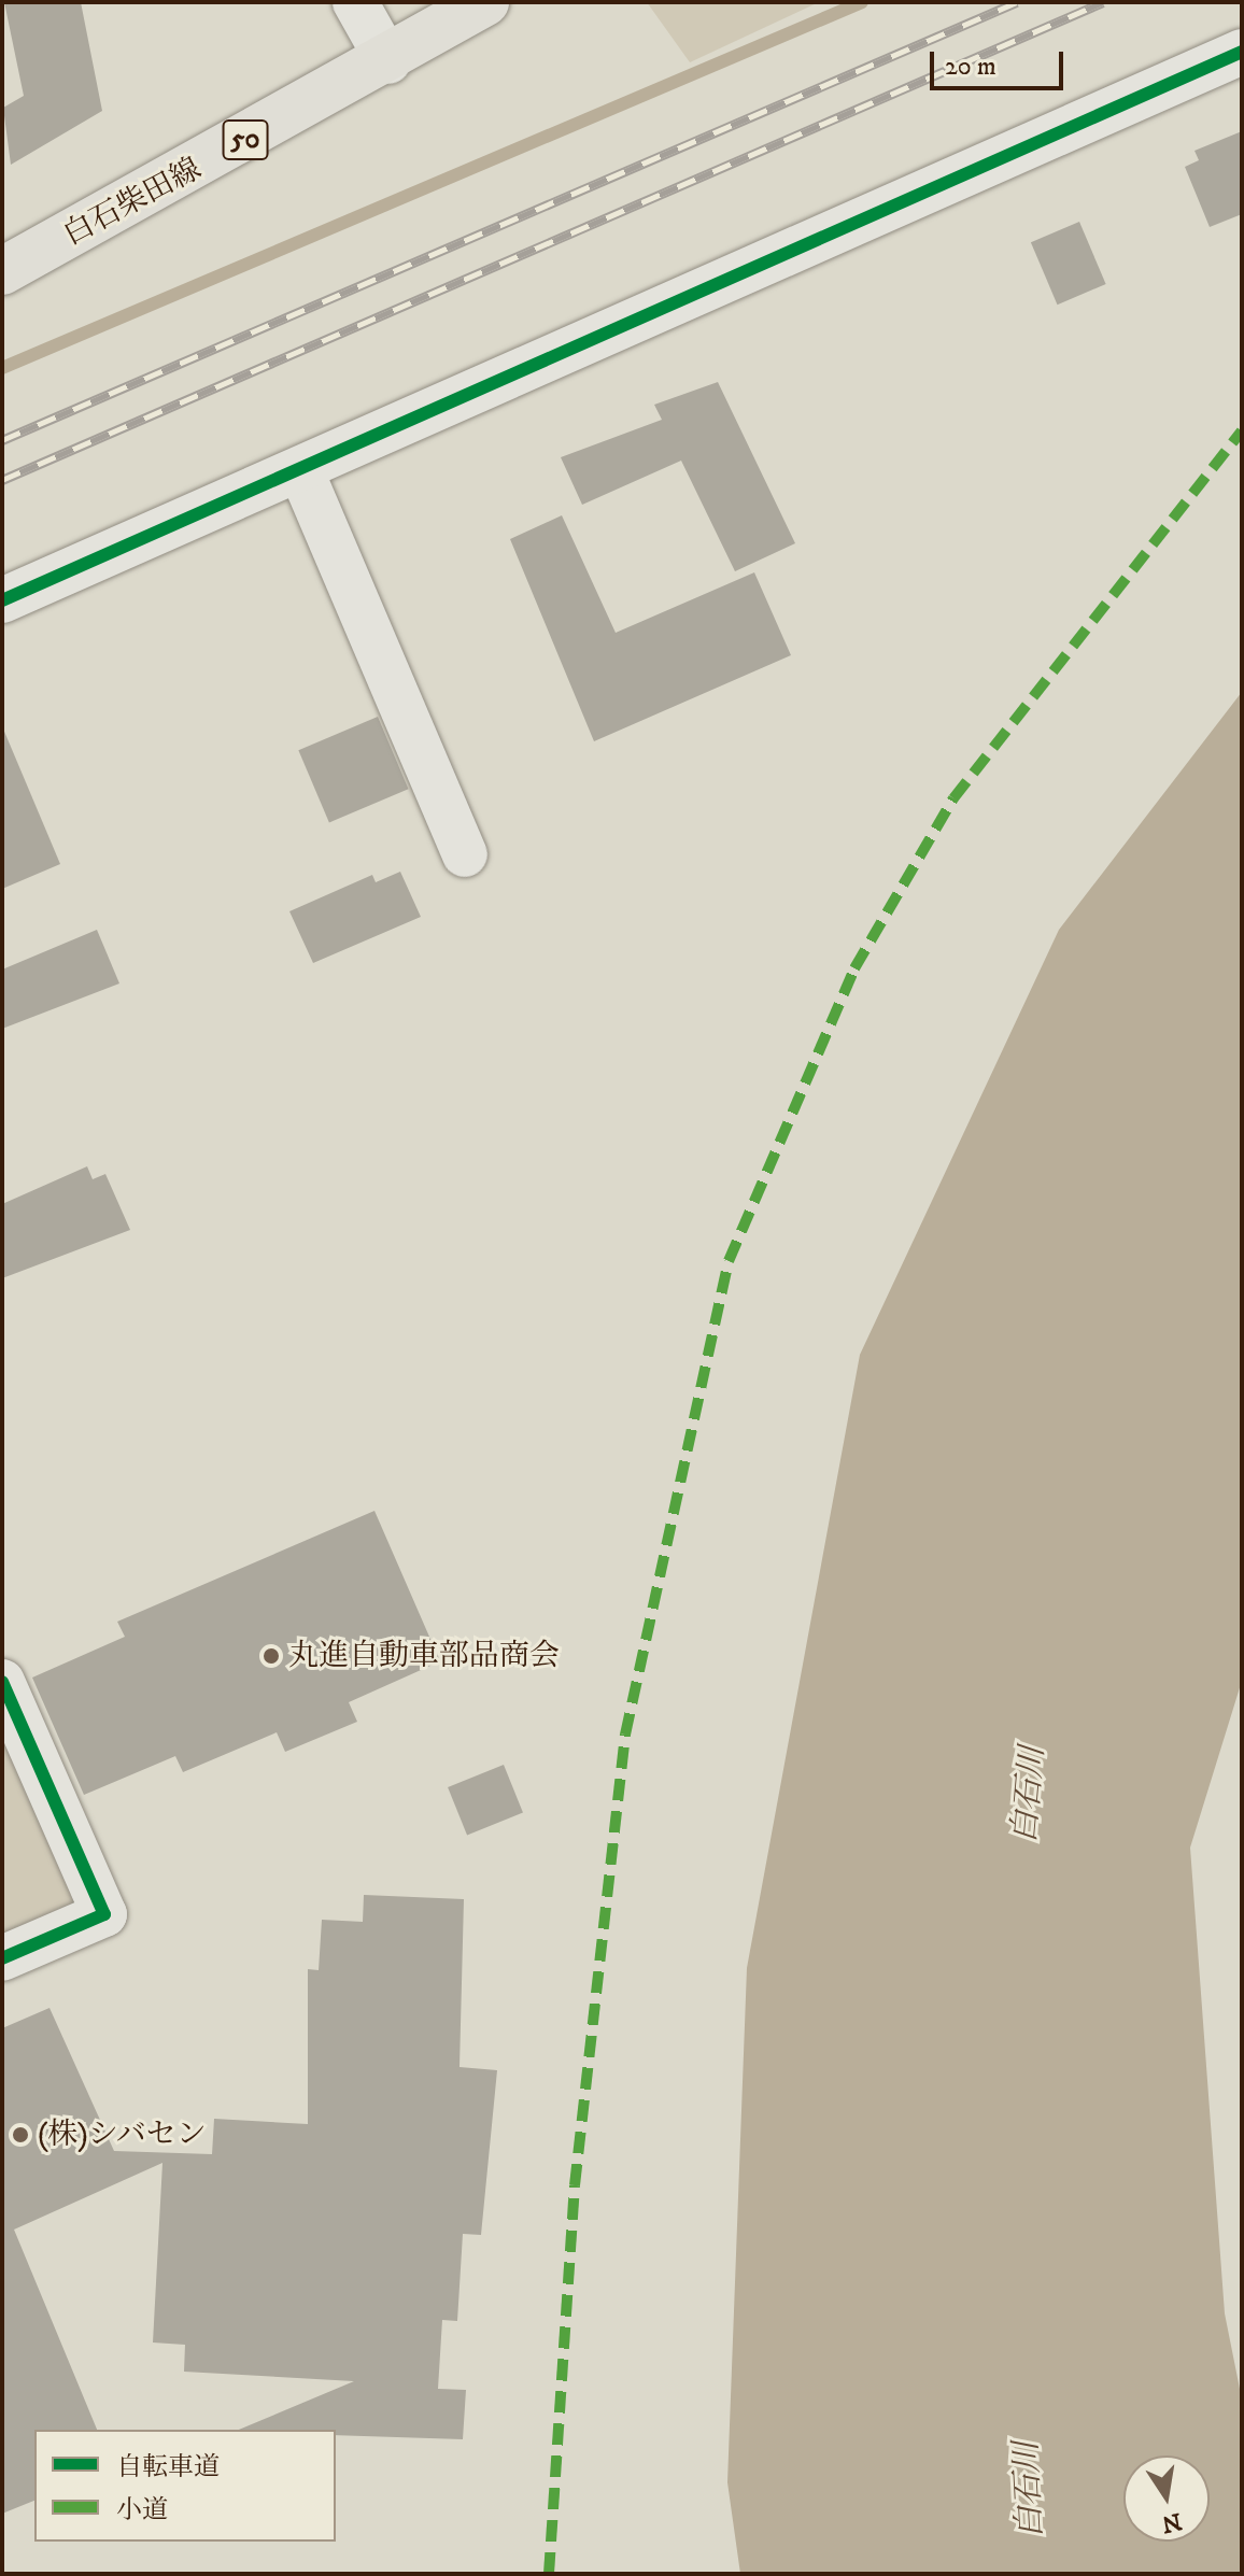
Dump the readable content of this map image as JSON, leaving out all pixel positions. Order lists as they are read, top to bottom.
{
  "streets": {
    "main road": ["50", "白石柴田線"]
  },
  "water": ["白石川"],
  "places": ["丸進自動車部品商会", "(株)シバセン"],
  "legend": ["自転車道", "小道"],
  "scale_bar": "20 m",
  "north": "bottom"
}
